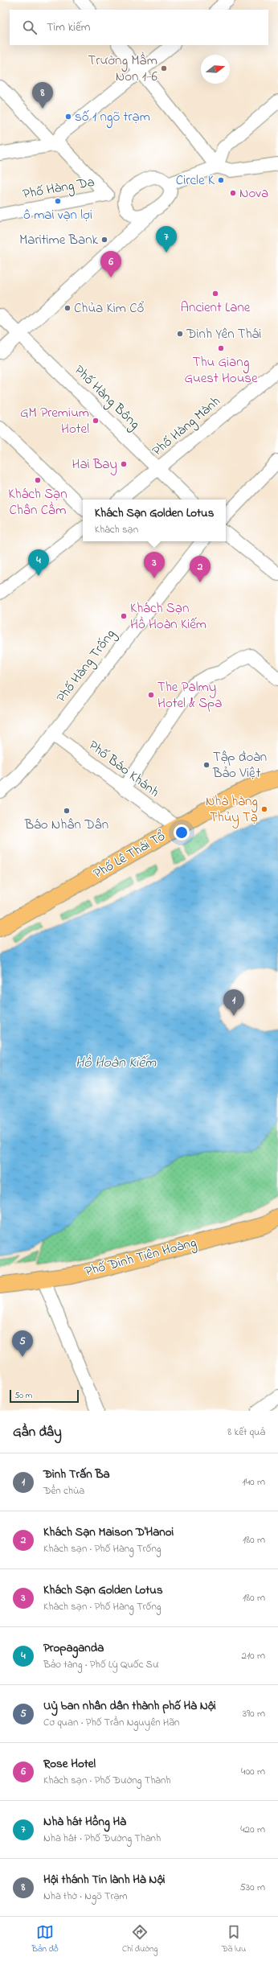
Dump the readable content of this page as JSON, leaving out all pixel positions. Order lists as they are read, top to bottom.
{
  "streets": {
    "main road": ["Phố Lê Thái Tổ", "Phố Đinh Tiên Hoàng"],
    "street": [
      "Phố Hàng Da",
      "Phố Hàng Bông",
      "Phố Hàng Mành",
      "Phố Hàng Trống",
      "Phố Báo Khánh"
    ]
  },
  "crossings": [
    ["Phố Hàng Bông", "Phố Hàng Mành"],
    ["Phố Hàng Trống", "Phố Báo Khánh"],
    ["Phố Báo Khánh", "Phố Lê Thái Tổ"]
  ],
  "water": ["Hồ Hoàn Kiếm"],
  "places": [
    "Trường Mầm Non 1-6",
    "số 1 ngõ trạm",
    "Circle K",
    "Nova",
    "ô mai vạn lợi",
    "Maritime Bank",
    "Ancient Lane",
    "Chủa Kim Cổ",
    "Đình Yên Thái",
    "Thu Giang Guest House",
    "GM Premium Hotel",
    "Hai Bay",
    "Khách Sạn Chân Cầm",
    "Khách Sạn Hồ Hoàn Kiếm",
    "The Palmy Hotel & Spa",
    "Tập đoàn Bảo Việt",
    "Nhà hàng Thủy Tạ",
    "Báo Nhân Dân"
  ],
  "scale_bar": "50 m",
  "north": "right",
  "page": {
    "search": "Tìm kiếm",
    "pins": [
      "8",
      "7",
      "6",
      "4",
      "3",
      "2",
      "1",
      "5"
    ],
    "popup": ["Khách Sạn Golden Lotus", "Khách sạn"],
    "scale": "50 m",
    "heading": ["Gần đây", "8 kết quả"],
    "list": [
      {
        "mark": "1",
        "name": "Đình Trấn Ba",
        "note": "Đền chùa",
        "value": "140 m"
      },
      {
        "mark": "2",
        "name": "Khách Sạn Maison D'Hanoi",
        "note": "Khách sạn · Phố Hàng Trống",
        "value": "180 m"
      },
      {
        "mark": "3",
        "name": "Khách Sạn Golden Lotus",
        "note": "Khách sạn · Phố Hàng Trống",
        "value": "180 m"
      },
      {
        "mark": "4",
        "name": "Propaganda",
        "note": "Bảo tàng · Phố Lý Quốc Sư",
        "value": "210 m"
      },
      {
        "mark": "5",
        "name": "Uỷ ban nhân dân thành phố Hà Nội",
        "note": "Cơ quan · Phố Trần Nguyên Hãn",
        "value": "390 m"
      },
      {
        "mark": "6",
        "name": "Rose Hotel",
        "note": "Khách sạn · Phố Đường Thành",
        "value": "400 m"
      },
      {
        "mark": "7",
        "name": "Nhà hát Hồng Hà",
        "note": "Nhà hát · Phố Đường Thành",
        "value": "420 m"
      },
      {
        "mark": "8",
        "name": "Hội thánh Tin lành Hà Nội",
        "note": "Nhà thờ · Ngõ Trạm",
        "value": "530 m"
      }
    ],
    "nav": ["Bản đồ", "Chỉ đường", "Đã lưu"]
  }
}
